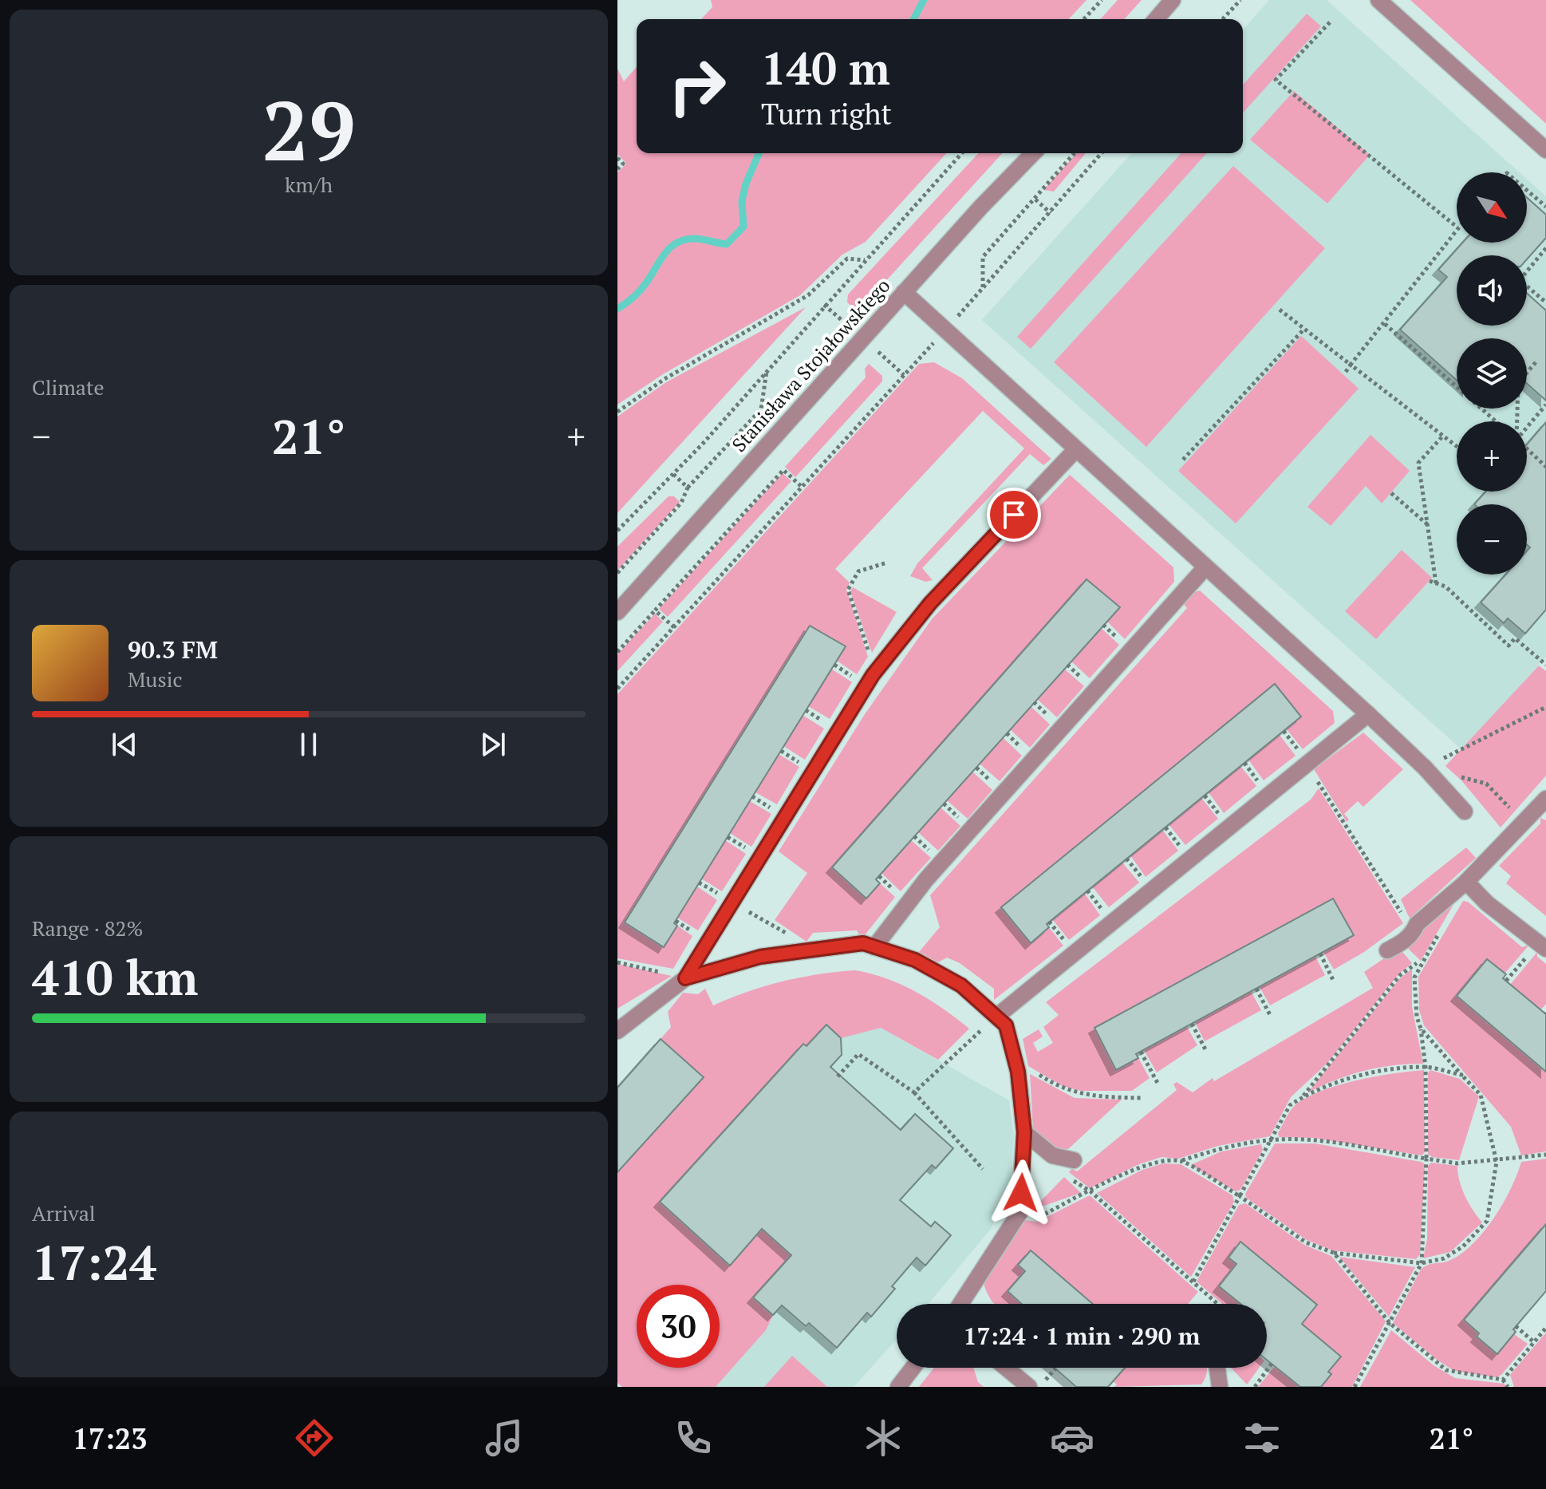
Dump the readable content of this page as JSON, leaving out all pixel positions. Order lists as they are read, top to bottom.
{
  "streets": {
    "street": ["Stanisława Stojałowskiego"]
  },
  "north": "bottom right",
  "page": {
    "tile": [
      ["29", "km/h"],
      "Climate",
      ["Range · 82%", "410 km"],
      ["Arrival", "17:24"]
    ],
    "turn": ["140 m", "Turn right"],
    "map_buttons": ["+", "−"],
    "heat": ["−", "21°", "+"],
    "song": ["90.3 FM", "Music"],
    "limit": "30",
    "trip": "17:24 · 1 min · 290 m",
    "tabs": ["17:23", "21°"]
  }
}
